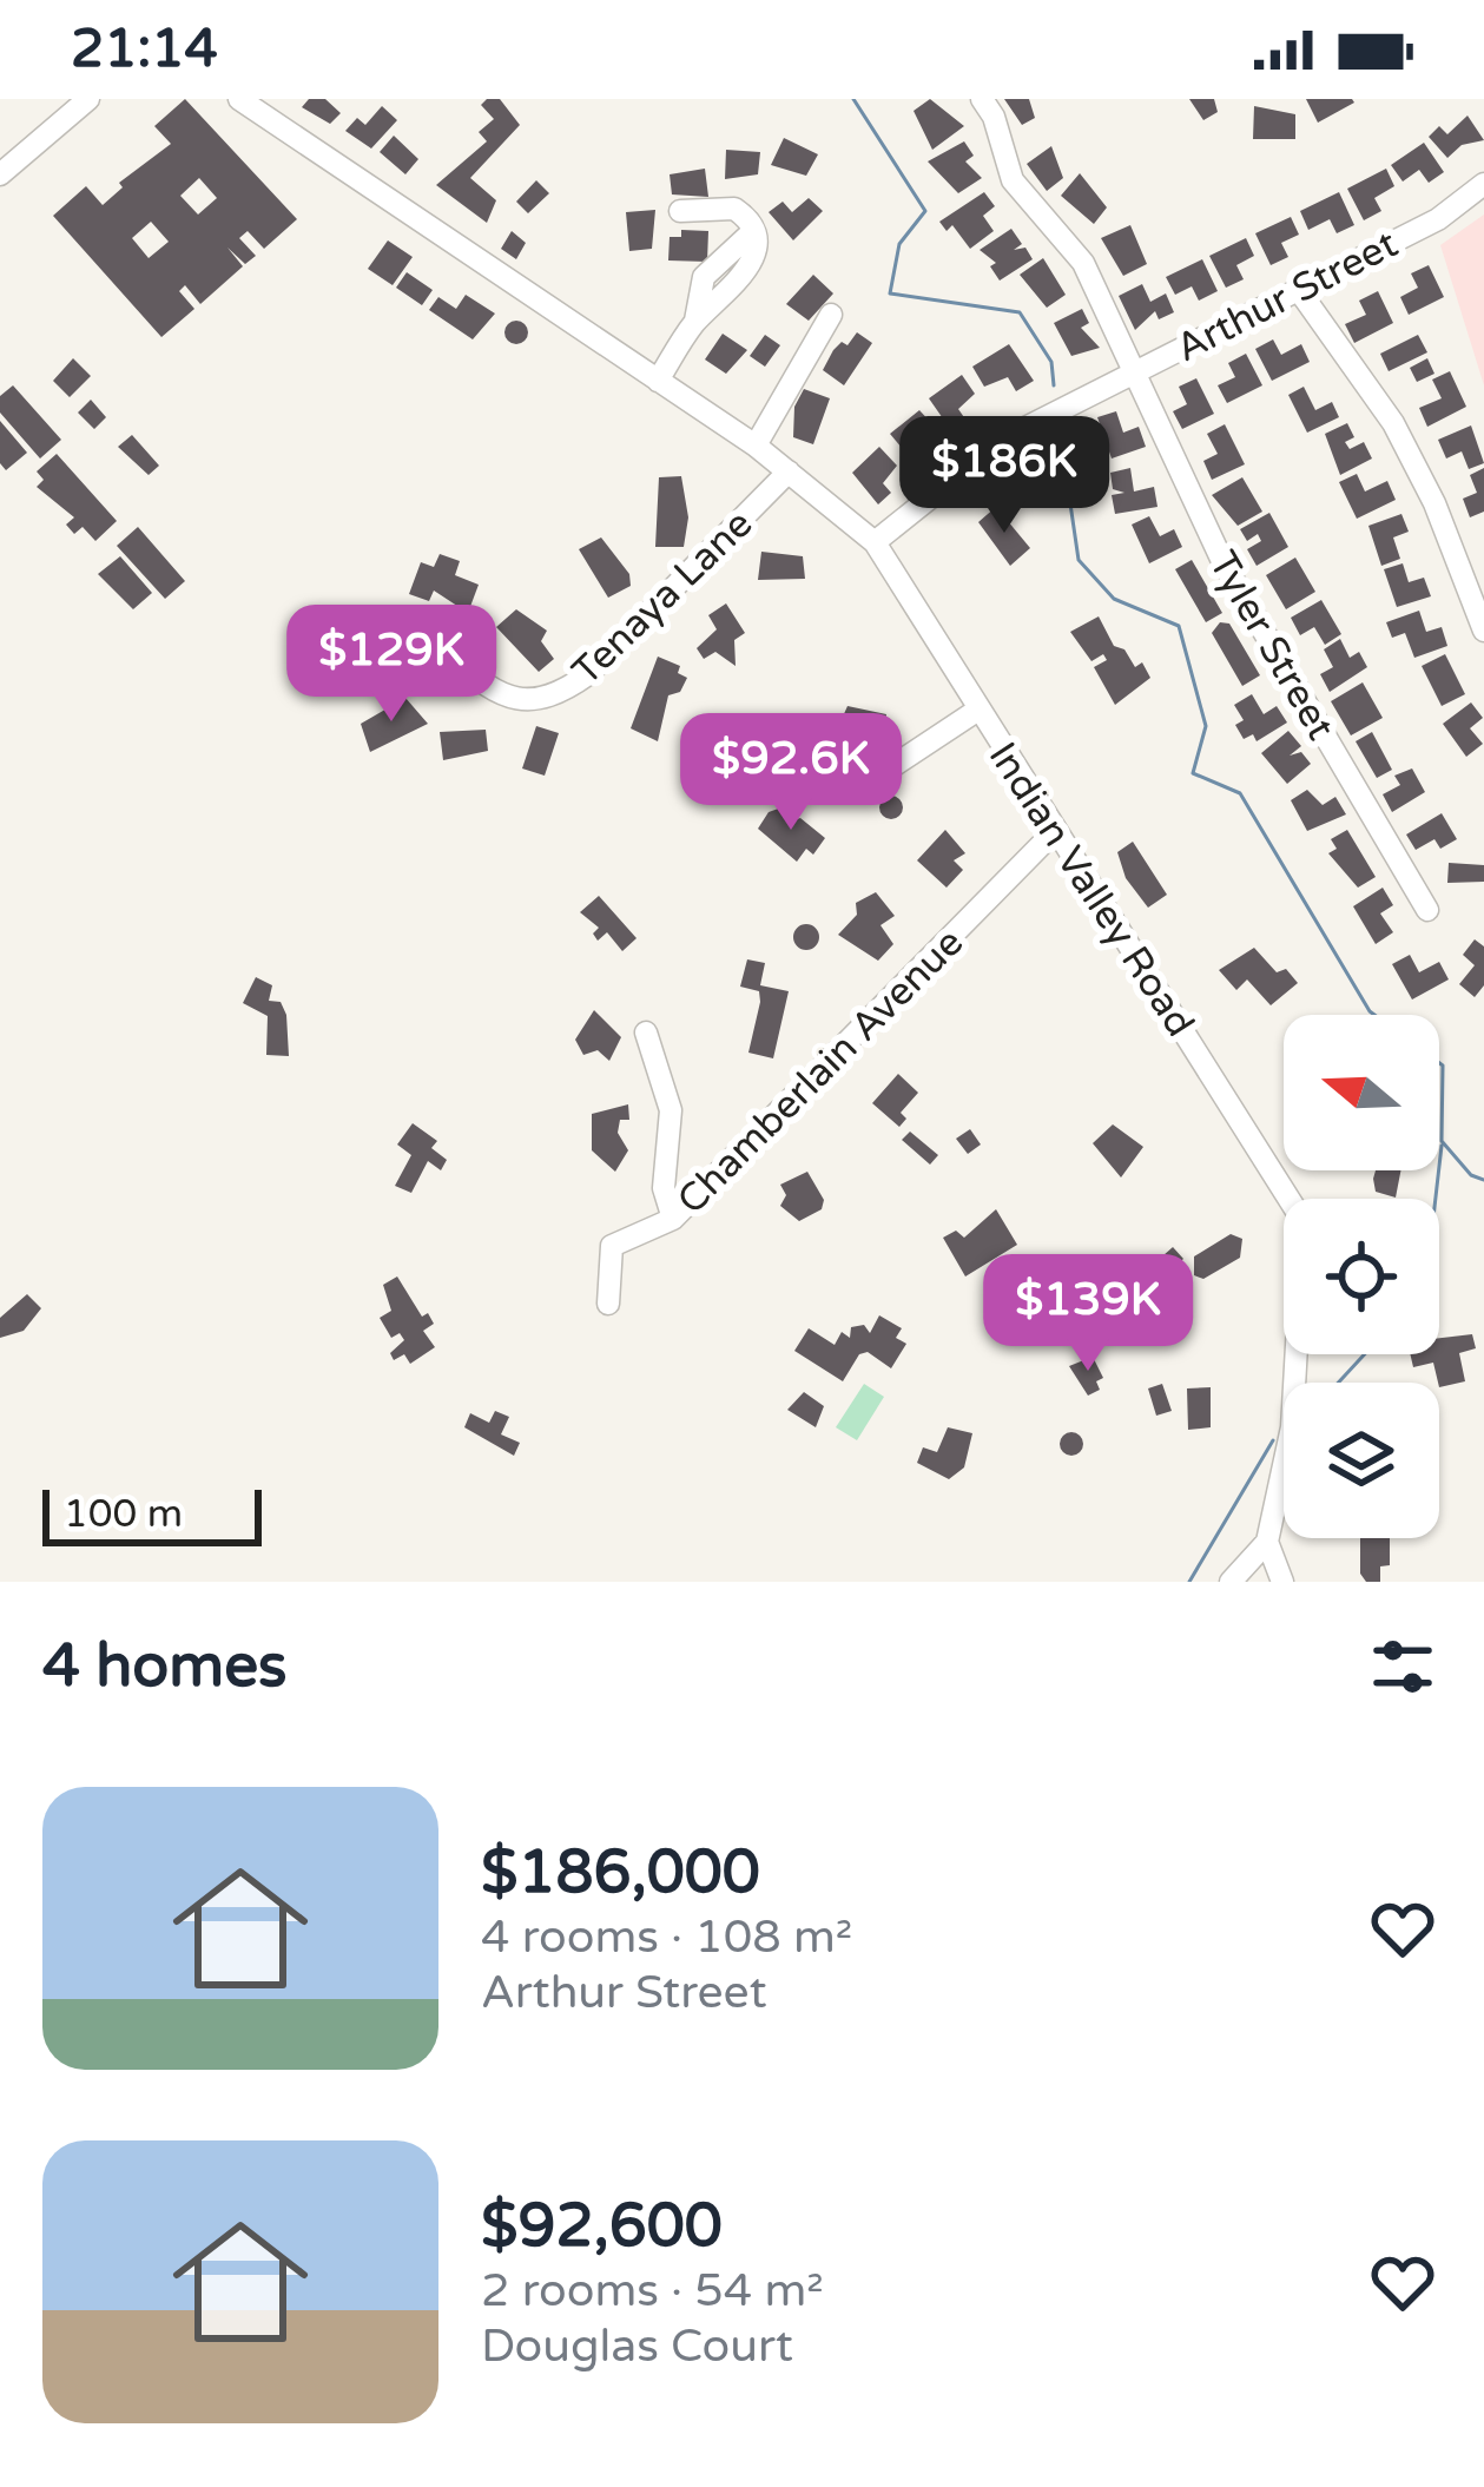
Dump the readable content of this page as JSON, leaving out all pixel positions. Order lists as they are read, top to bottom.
{
  "streets": {
    "street": [
      "Arthur Street",
      "Tenaya Lane",
      "Tyler Street",
      "Indian Valley Road",
      "Chamberlain Avenue"
    ]
  },
  "crossings": [
    ["Arthur Street", "Tyler Street"],
    ["Arthur Street", "Indian Valley Road"],
    ["Tenaya Lane", "Indian Valley Road"],
    ["Indian Valley Road", "Chamberlain Avenue"]
  ],
  "scale_bar": "100 m",
  "north": "left",
  "page": {
    "status": "21:14",
    "price": [
      "$186K",
      "$129K",
      "$92.6K",
      "$139K"
    ],
    "scale": "100 m",
    "heading": "4 homes",
    "list": [
      {
        "name": "$186,000",
        "note": "4 rooms · 108 m² · Arthur Street"
      },
      {
        "name": "$92,600",
        "note": "2 rooms · 54 m² · Douglas Court"
      }
    ]
  }
}
